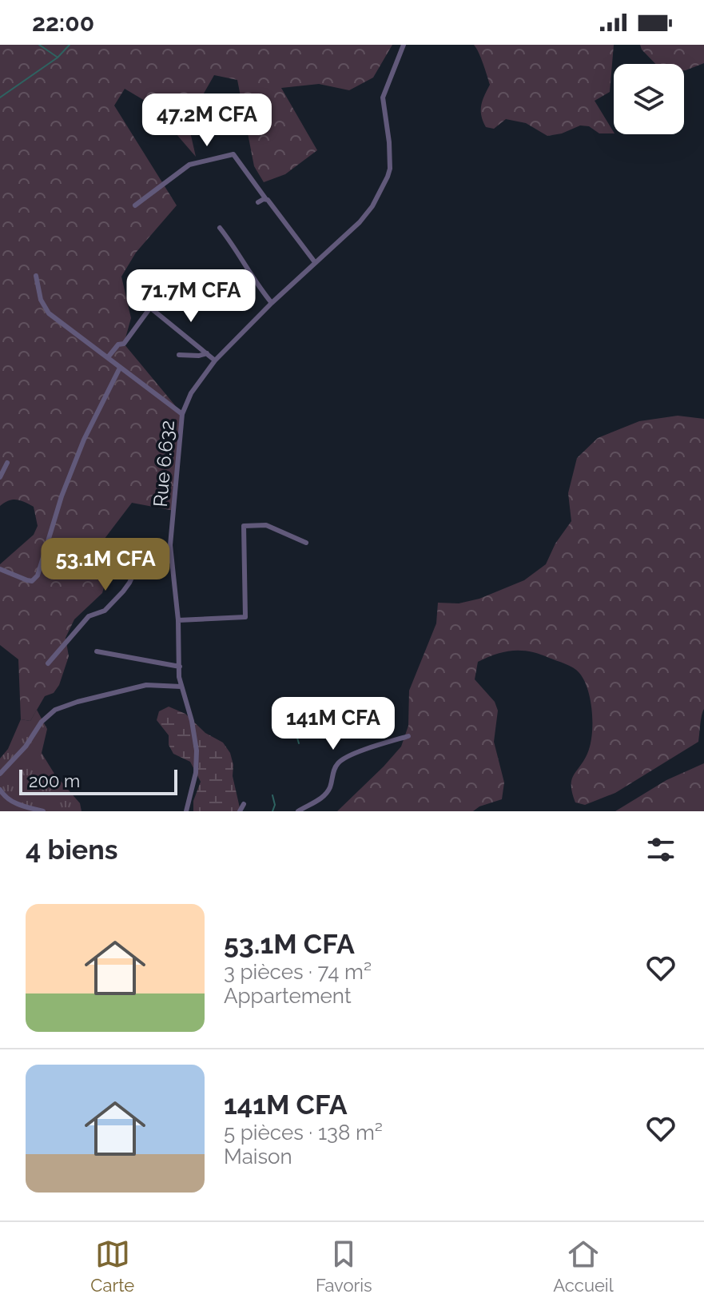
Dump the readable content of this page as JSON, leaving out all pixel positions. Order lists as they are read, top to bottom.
{
  "streets": {
    "street": ["Rue 6.632"]
  },
  "scale_bar": "200 m",
  "page": {
    "status": "22:00",
    "price": [
      "47.2M CFA",
      "71.7M CFA",
      "53.1M CFA",
      "141M CFA"
    ],
    "scale": "200 m",
    "heading": "4 biens",
    "list": [
      {
        "name": "53.1M CFA",
        "note": "3 pièces · 74 m² · Appartement"
      },
      {
        "name": "141M CFA",
        "note": "5 pièces · 138 m² · Maison"
      }
    ],
    "tabs": ["Carte", "Favoris", "Accueil"]
  }
}
